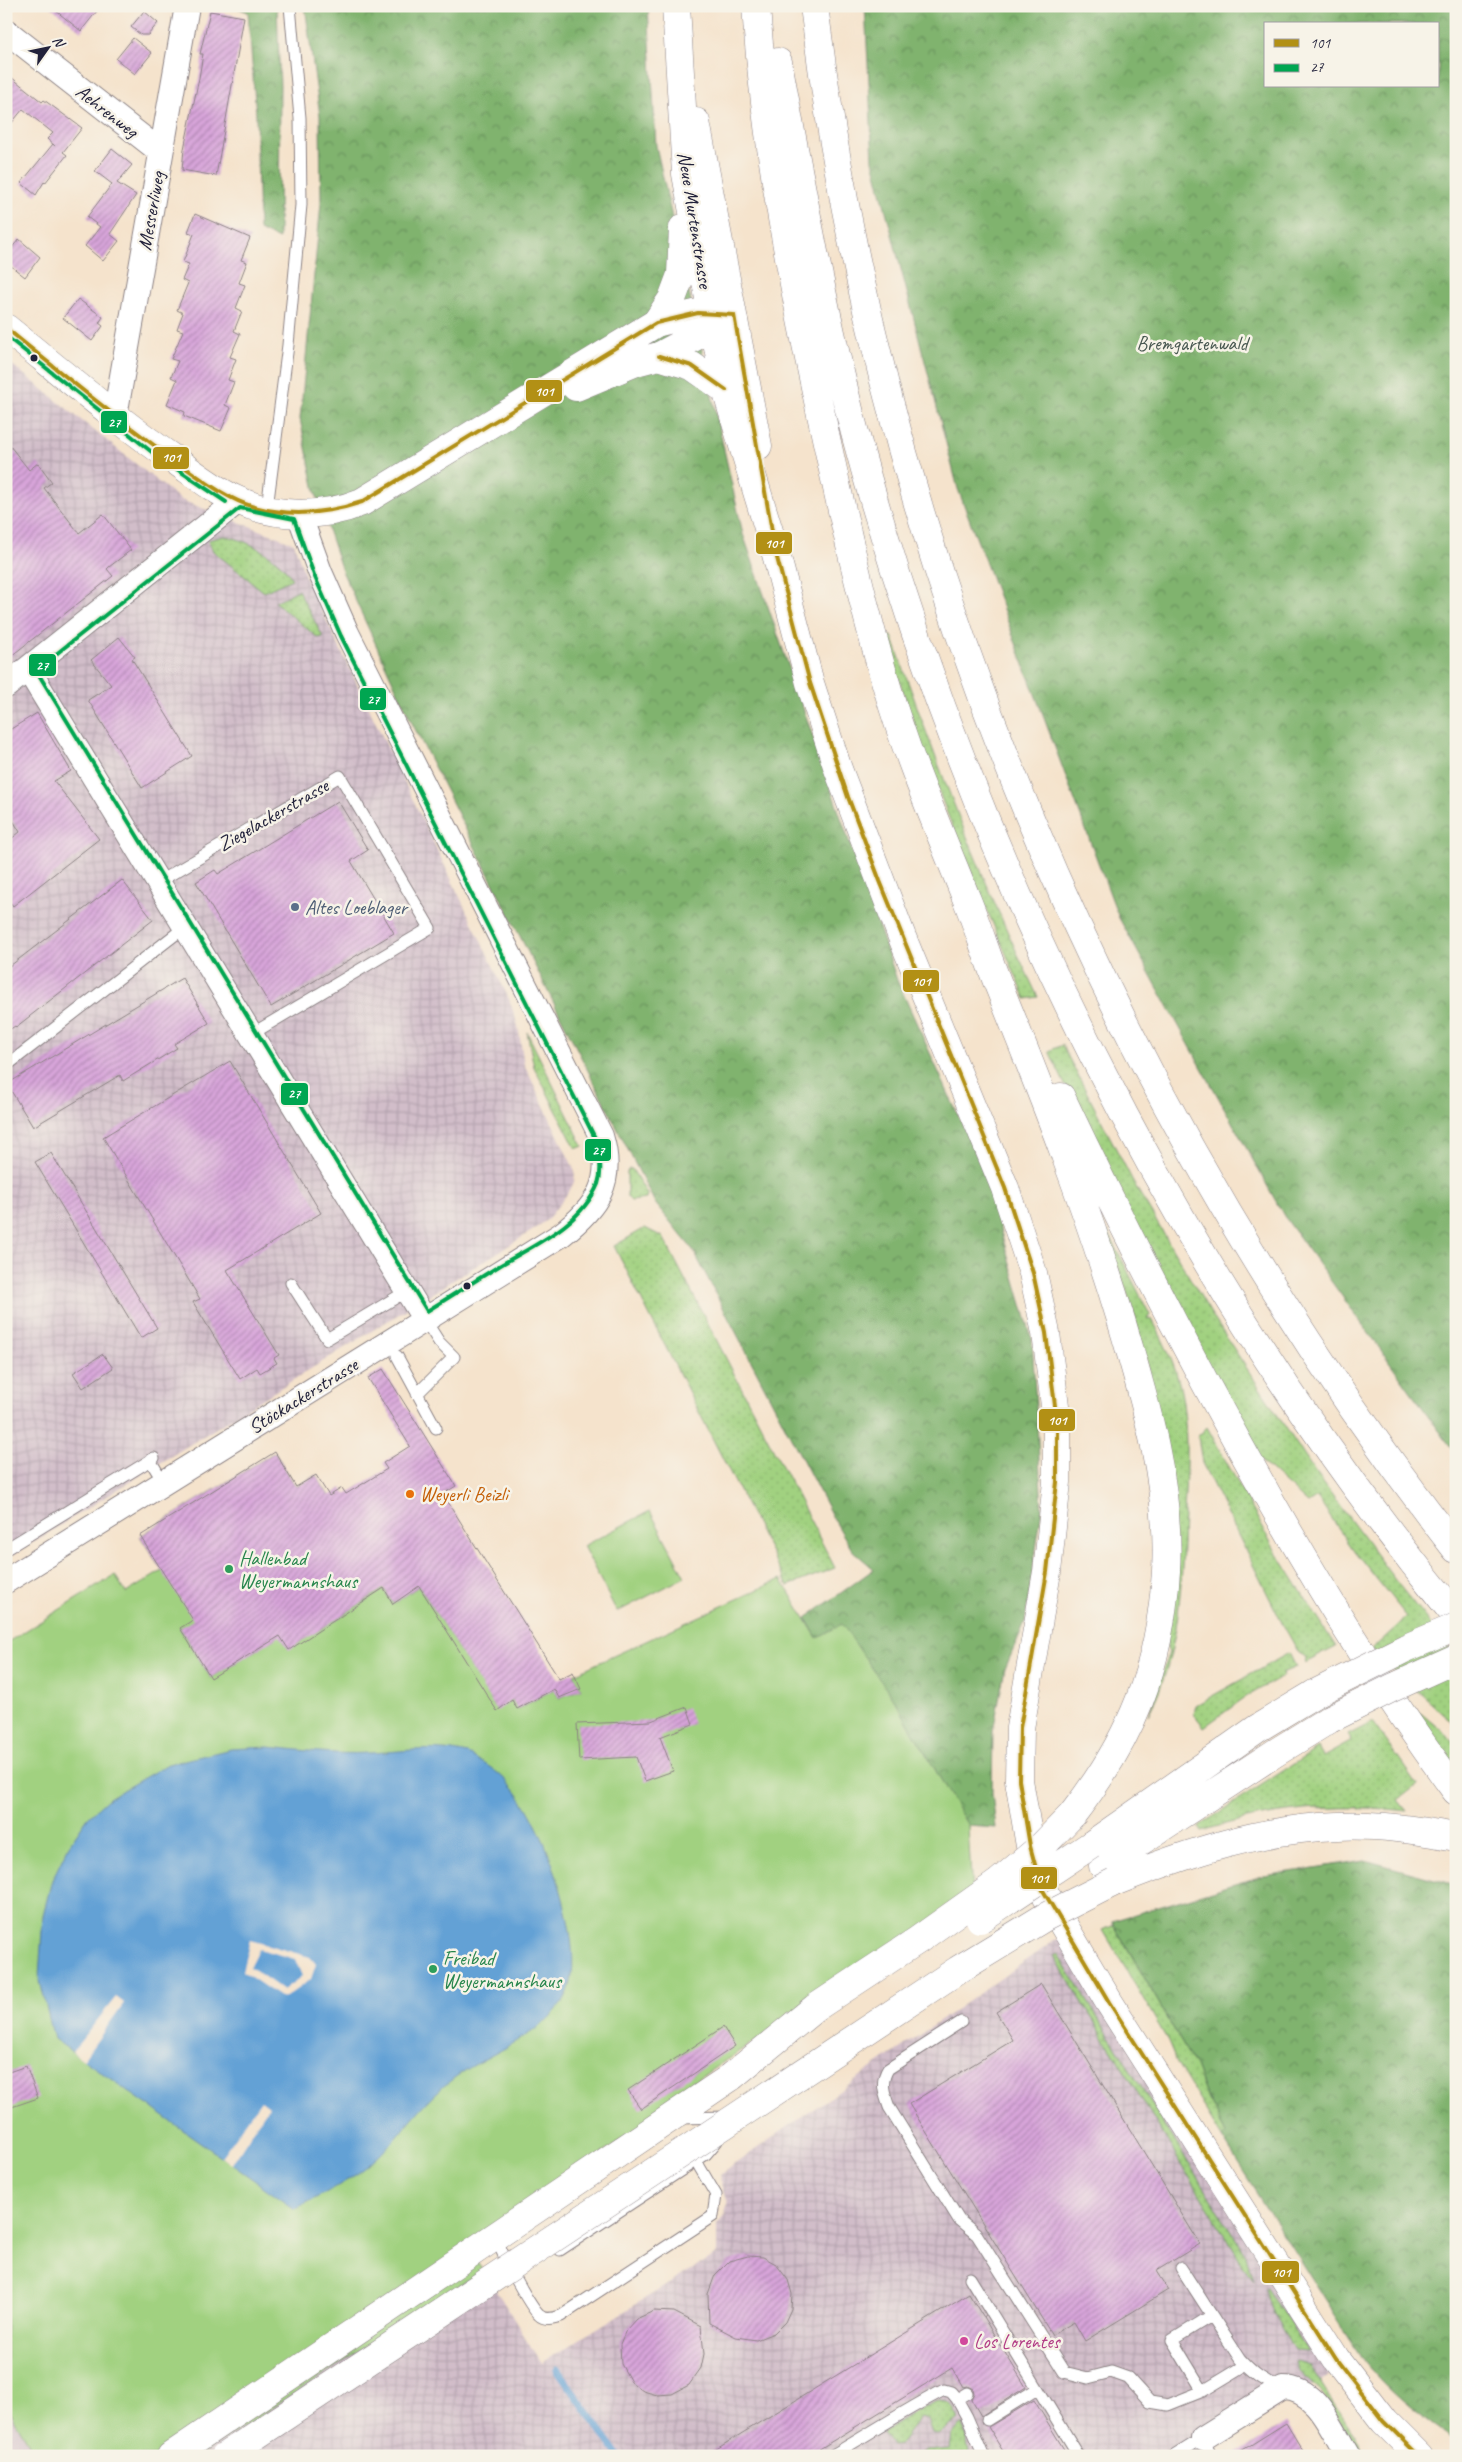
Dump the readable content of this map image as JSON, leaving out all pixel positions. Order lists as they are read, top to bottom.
{
  "streets": {
    "main road": ["Neue Murtenstrasse"],
    "street": ["Aehrenweg", "Messerliweg", "Stöckackerstrasse"],
    "lane": ["Ziegelackerstrasse"]
  },
  "crossings": [
    ["Aehrenweg", "Messerliweg"]
  ],
  "parks": ["Bremgartenwald"],
  "places": [
    "Altes Loeblager",
    "Weyerli Beizli",
    "Hallenbad Weyermannshaus",
    "Freibad Weyermannshaus",
    "Los Lorentes"
  ],
  "lines": ["transit line 101", "transit line 27"],
  "legend": ["101", "27"],
  "north": "top right"
}
